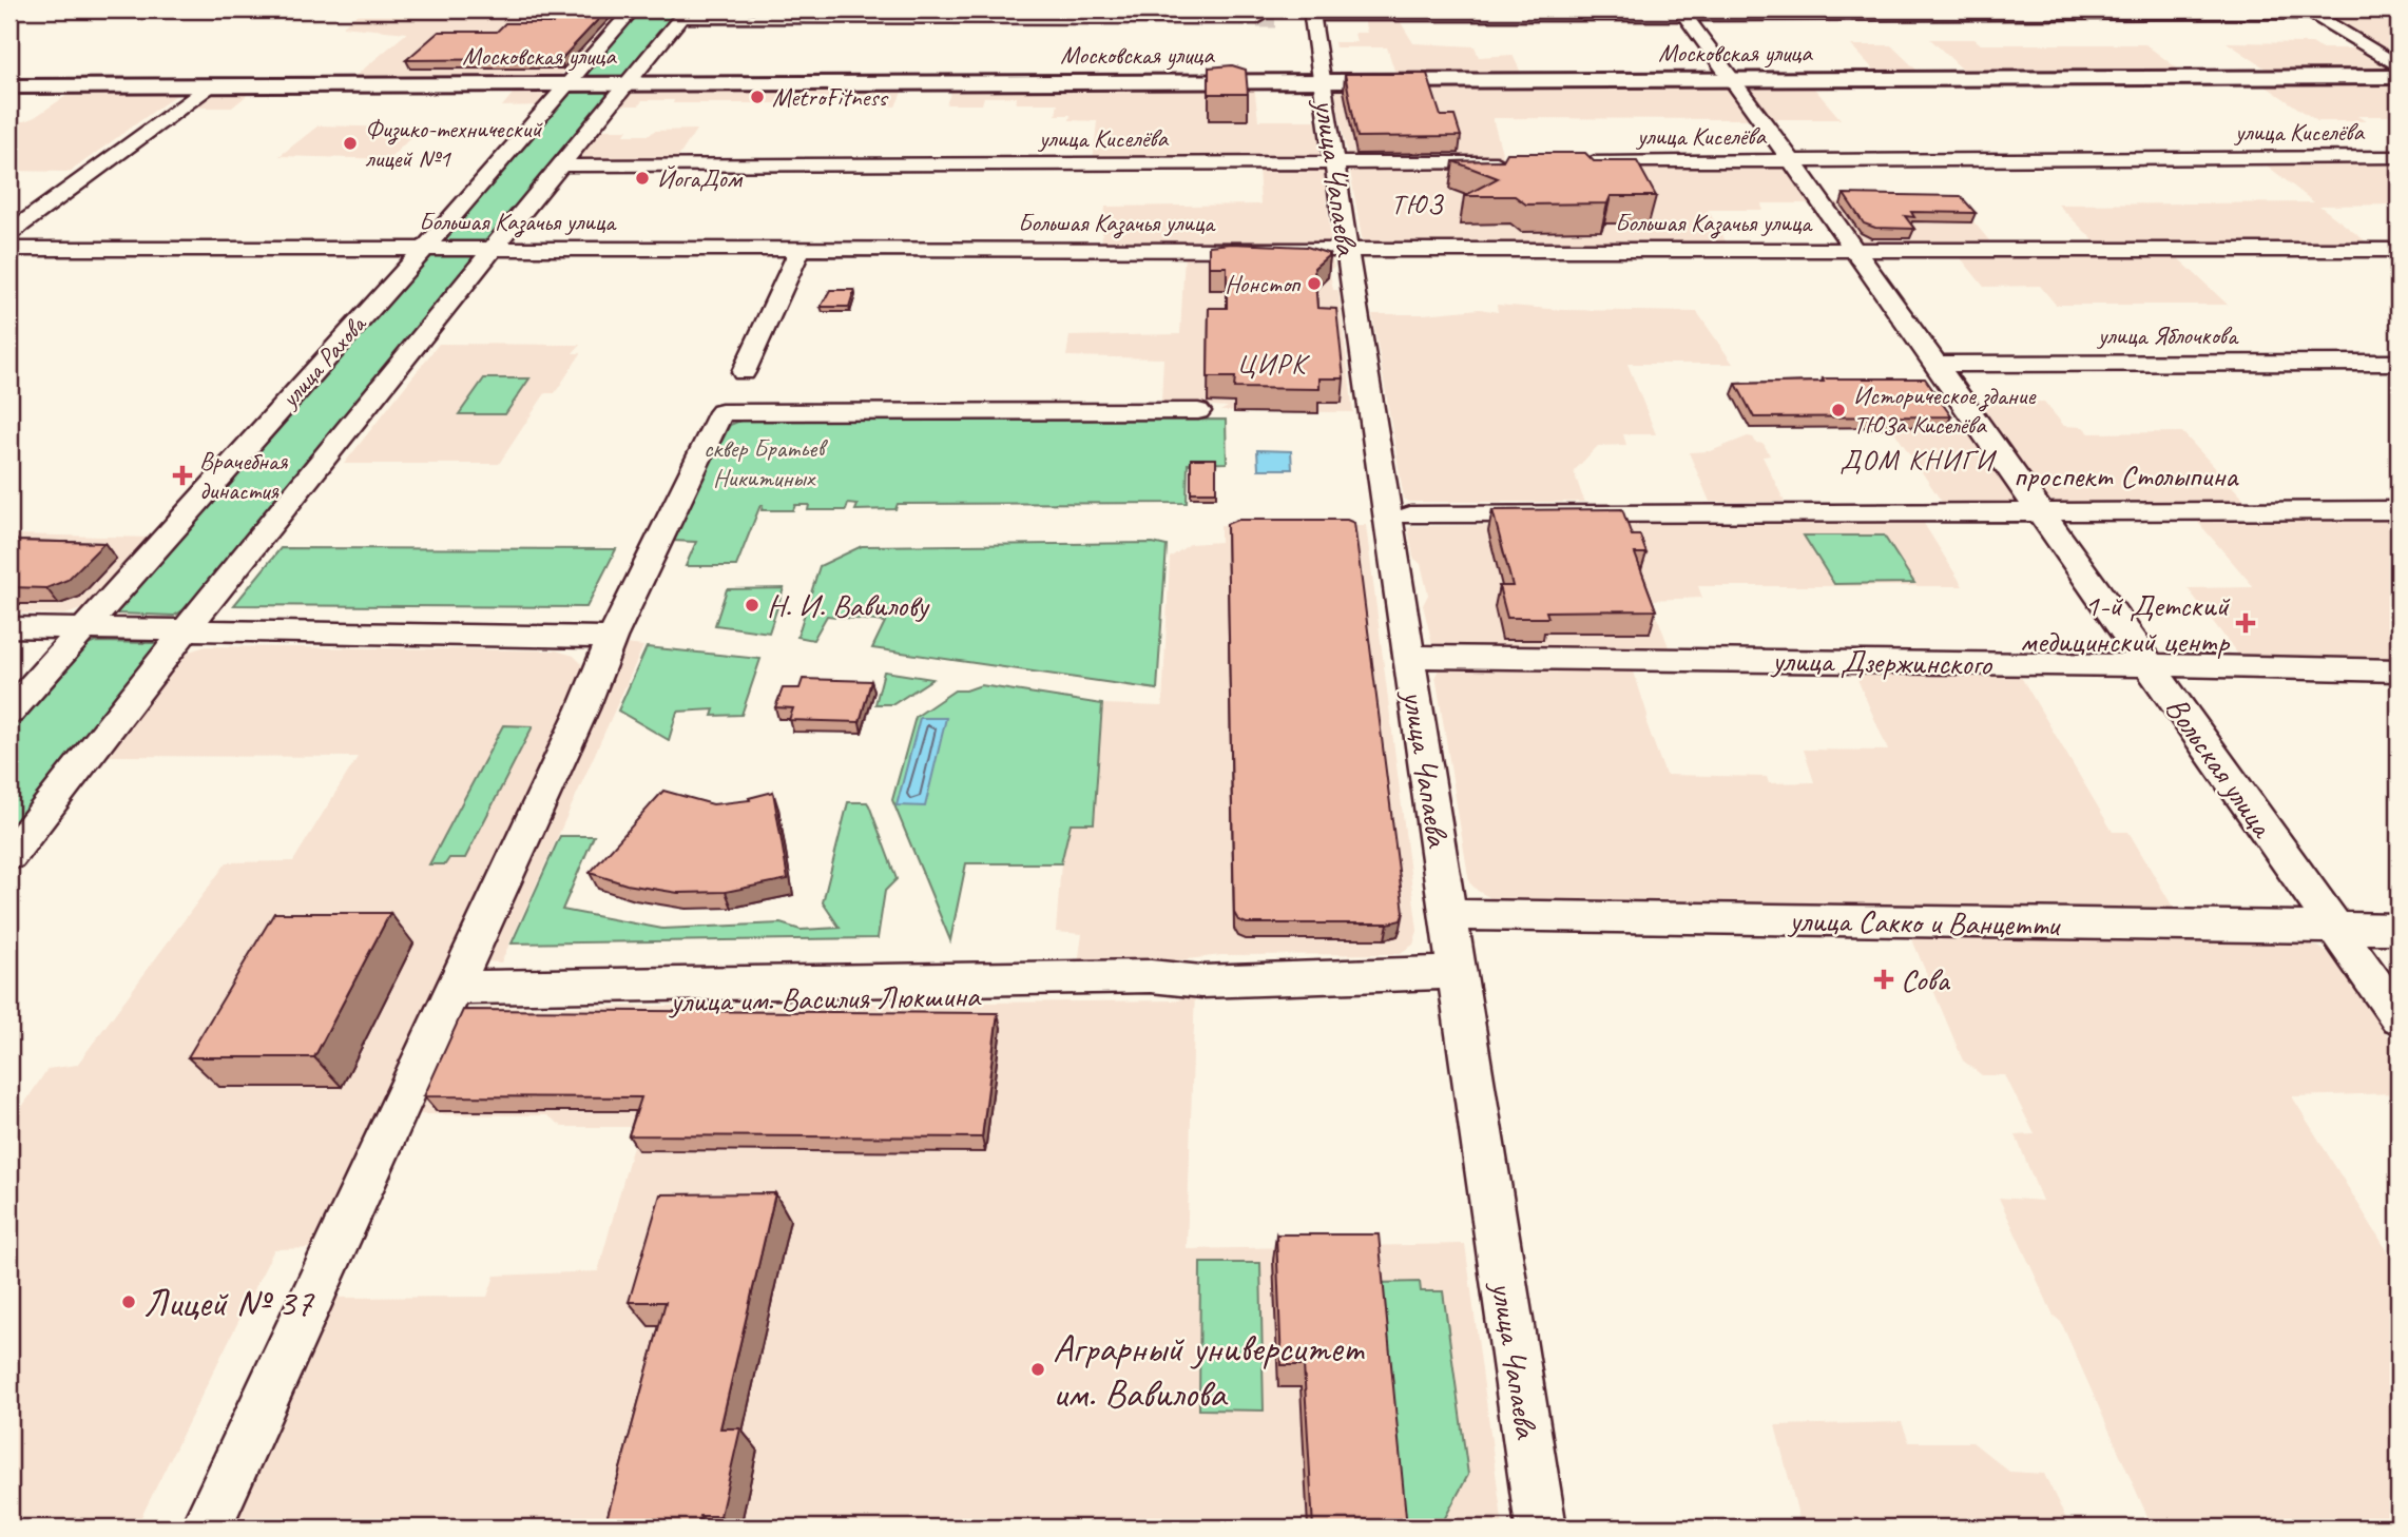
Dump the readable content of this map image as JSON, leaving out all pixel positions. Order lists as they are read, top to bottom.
{
  "streets": {
    "main road": ["Московская улица"],
    "street": [
      "улица Киселёва",
      "улица Чапаева",
      "Большая Казачья улица",
      "улица Яблочкова",
      "улица Рахова",
      "проспект Столыпина",
      "улица Дзержинского",
      "Вольская улица",
      "улица Сакко и Ванцетти",
      "улица им. Василия Люкшина"
    ]
  },
  "crossings": [
    ["Московская улица", "улица Чапаева"],
    ["Московская улица", "улица Рахова"],
    ["Московская улица", "Вольская улица"],
    ["улица Киселёва", "улица Чапаева"],
    ["улица Киселёва", "улица Рахова"],
    ["улица Киселёва", "Вольская улица"],
    ["улица Чапаева", "Большая Казачья улица"],
    ["улица Чапаева", "улица Дзержинского"],
    ["улица Чапаева", "улица Сакко и Ванцетти"],
    ["улица Чапаева", "улица им. Василия Люкшина"],
    ["Большая Казачья улица", "улица Рахова"],
    ["Большая Казачья улица", "Вольская улица"],
    ["улица Яблочкова", "Вольская улица"],
    ["проспект Столыпина", "Вольская улица"],
    ["улица Дзержинского", "Вольская улица"],
    ["Вольская улица", "улица Сакко и Ванцетти"]
  ],
  "districts": ["ТЮЗ", "ЦИРК", "ДОМ КНИГИ"],
  "parks": ["сквер Братьев Никитиных"],
  "places": {
    "other": [
      "MetroFitness",
      "Физико-технический лицей №1",
      "ЙогаДом",
      "Нонстоп",
      "Историческое здание ТЮЗа Киселёва",
      "Н. И. Вавилову",
      "Лицей № 37",
      "Аграрный университет им. Вавилова"
    ],
    "health": ["Врачебная династия", "1-й Детский медицинский центр", "Сова"]
  }
}
